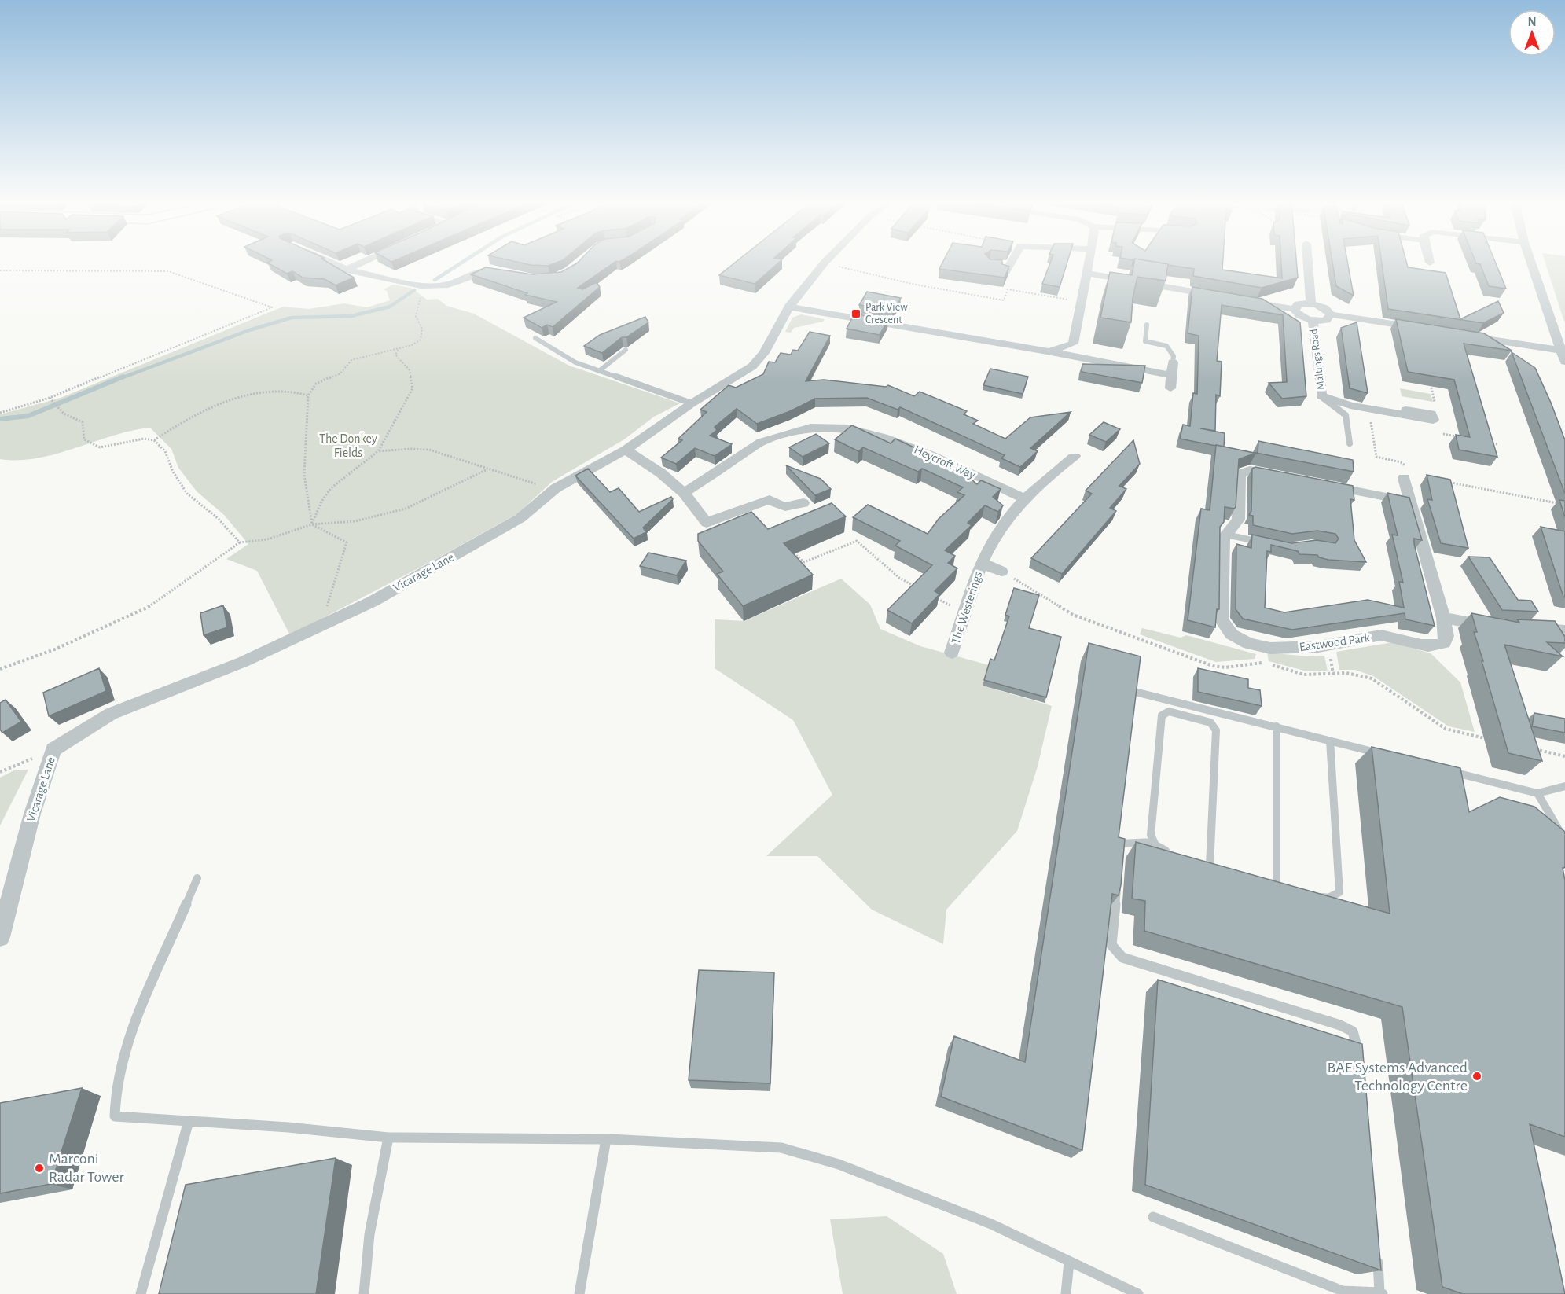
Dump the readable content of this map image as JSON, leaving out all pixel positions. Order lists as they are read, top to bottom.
{
  "streets": {
    "street": [
      "Maltings Road",
      "Heycroft Way",
      "Vicarage Lane",
      "The Westerings",
      "Eastwood Park"
    ]
  },
  "crossings": [
    ["Heycroft Way", "The Westerings"]
  ],
  "parks": ["The Donkey Fields"],
  "places": {
    "transit": ["Park View Crescent"],
    "other": ["BAE Systems Advanced Technology Centre", "Marconi Radar Tower"]
  },
  "north": "top"
}
